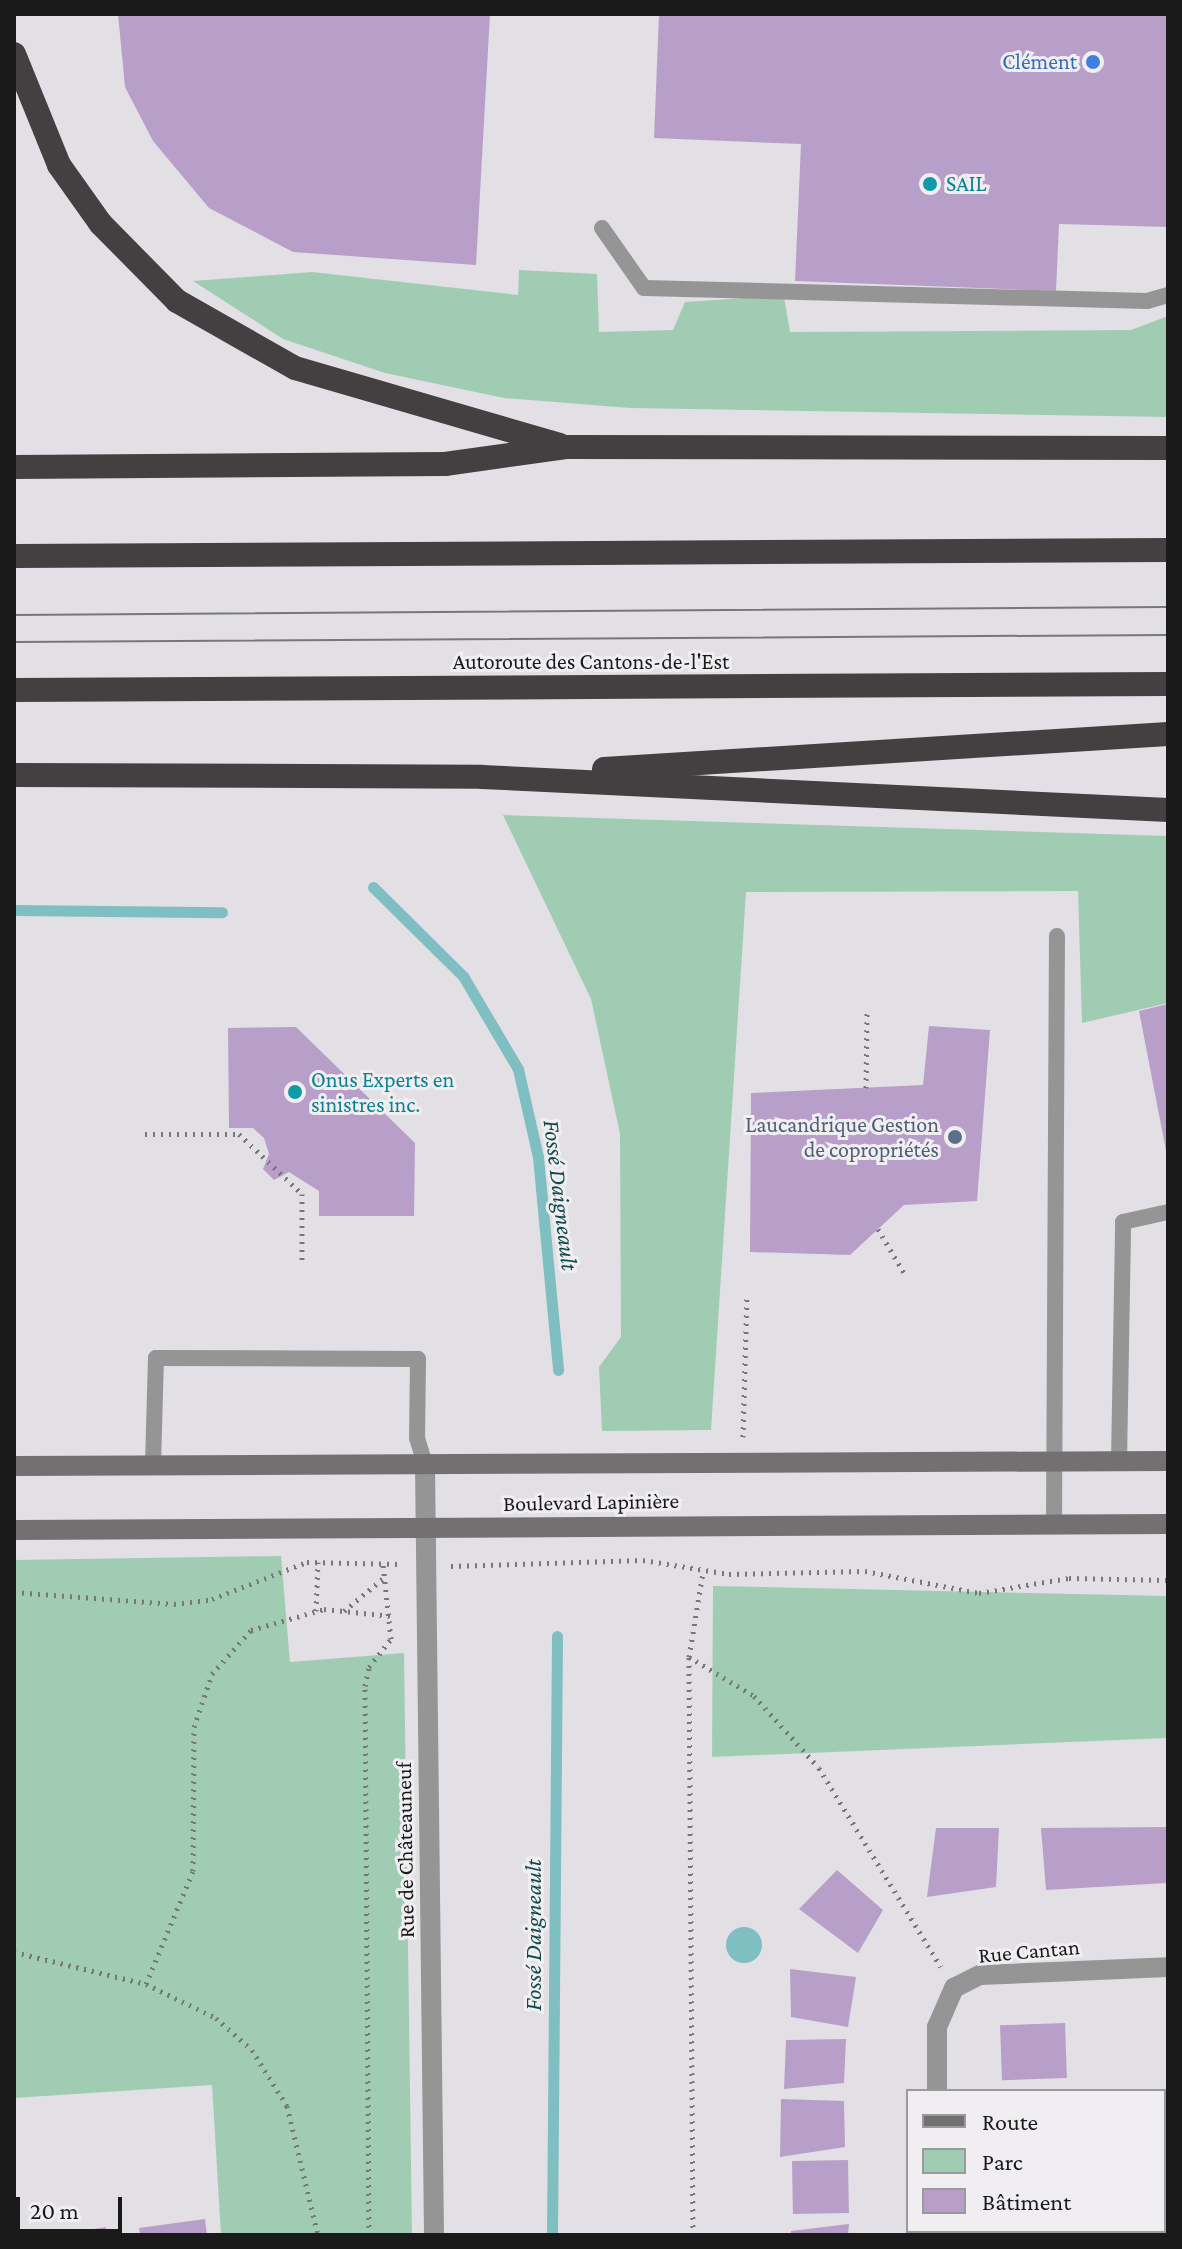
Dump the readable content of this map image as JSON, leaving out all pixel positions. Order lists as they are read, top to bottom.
{
  "streets": {
    "highway": ["Autoroute des Cantons-de-l'Est"],
    "main road": ["Boulevard Lapinière"],
    "street": ["Rue de Châteauneuf", "Rue Cantan"]
  },
  "crossings": [
    ["Boulevard Lapinière", "Rue de Châteauneuf"]
  ],
  "water": ["Fossé Daigneault"],
  "places": [
    "Clément",
    "SAIL",
    "Onus Experts en sinistres inc.",
    "Laucandrique Gestion de copropriétés"
  ],
  "legend": ["Route", "Parc", "Bâtiment"],
  "scale_bar": "20 m"
}
